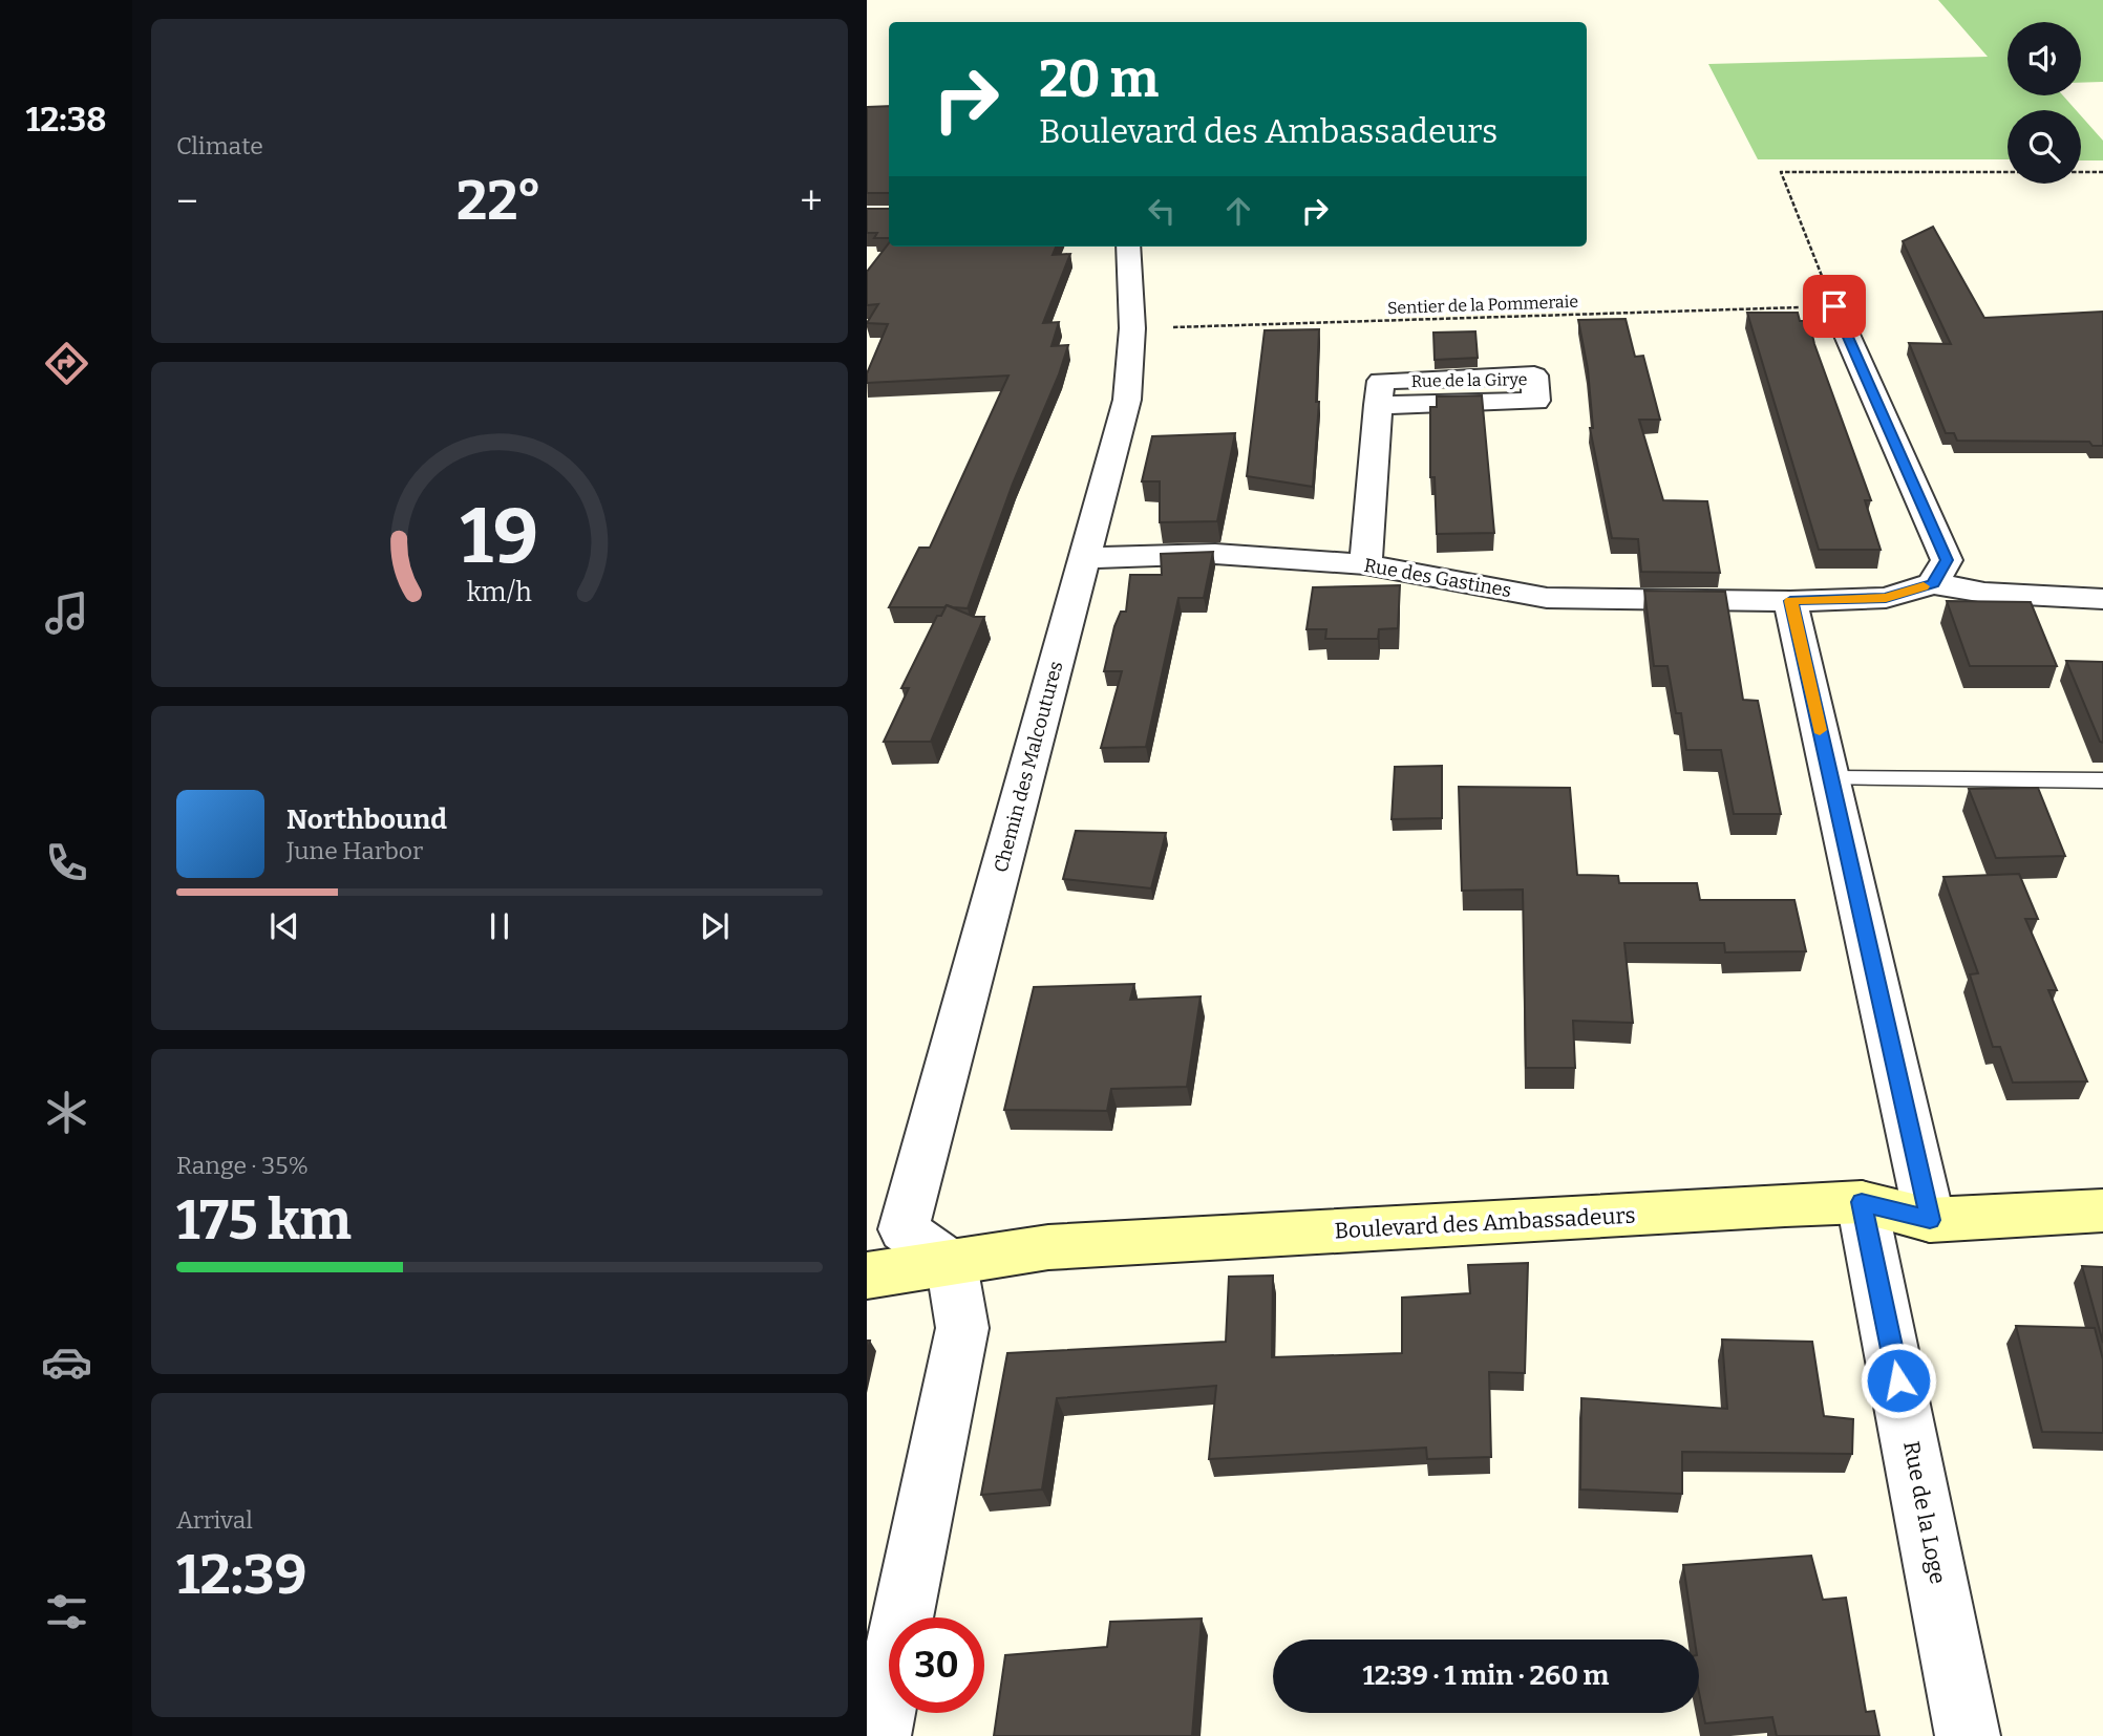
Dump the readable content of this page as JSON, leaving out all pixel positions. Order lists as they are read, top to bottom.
{
  "streets": {
    "main road": ["Boulevard des Ambassadeurs"],
    "street": [
      "Rue de la Girye",
      "Rue des Gastines",
      "Chemin des Malcoutures",
      "Rue de la Loge"
    ],
    "path": ["Sentier de la Pommeraie"]
  },
  "crossings": [
    ["Sentier de la Pommeraie", "Chemin des Malcoutures"],
    ["Rue de la Girye", "Rue des Gastines"],
    ["Rue des Gastines", "Chemin des Malcoutures"],
    ["Chemin des Malcoutures", "Boulevard des Ambassadeurs"],
    ["Boulevard des Ambassadeurs", "Rue de la Loge"]
  ],
  "page": {
    "tabs": "12:38",
    "tile": [
      "Climate",
      ["Range · 35%", "175 km"],
      ["Arrival", "12:39"]
    ],
    "turn": ["20 m", "Boulevard des Ambassadeurs"],
    "heat": ["−", "22°", "+"],
    "song": ["Northbound", "June Harbor"],
    "limit": "30",
    "trip": "12:39 · 1 min · 260 m",
    "gauge": ["19", "km/h"]
  }
}
